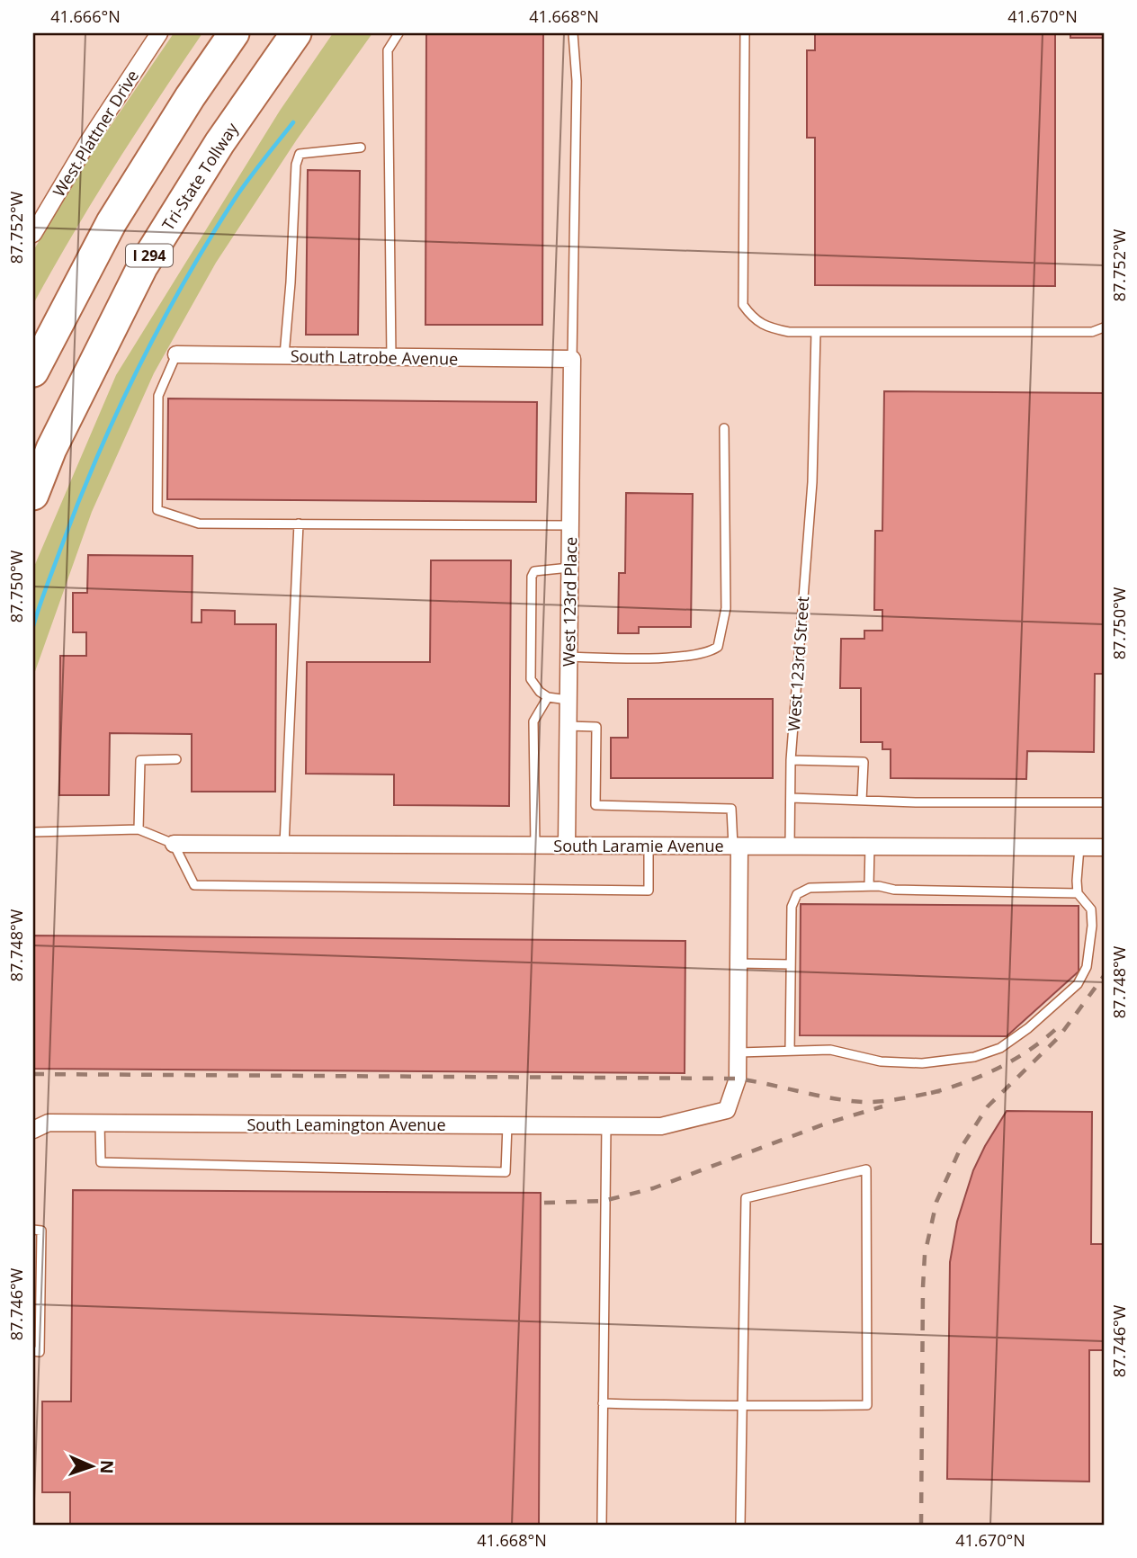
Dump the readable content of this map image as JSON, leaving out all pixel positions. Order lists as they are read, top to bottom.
{
  "streets": {
    "highway": ["Tri-State Tollway", "I 294"],
    "street": [
      "West Plattner Drive",
      "South Latrobe Avenue",
      "West 123rd Place",
      "South Laramie Avenue",
      "South Leamington Avenue"
    ],
    "lane": ["West 123rd Street"]
  },
  "crossings": [
    ["South Latrobe Avenue", "West 123rd Place"],
    ["West 123rd Place", "South Laramie Avenue"],
    ["West 123rd Street", "South Laramie Avenue"]
  ],
  "north": "right",
  "coordinates": [
    "41.666°N",
    "41.668°N",
    "41.670°N",
    "87.752°W",
    "87.750°W",
    "87.748°W",
    "87.746°W"
  ]
}
